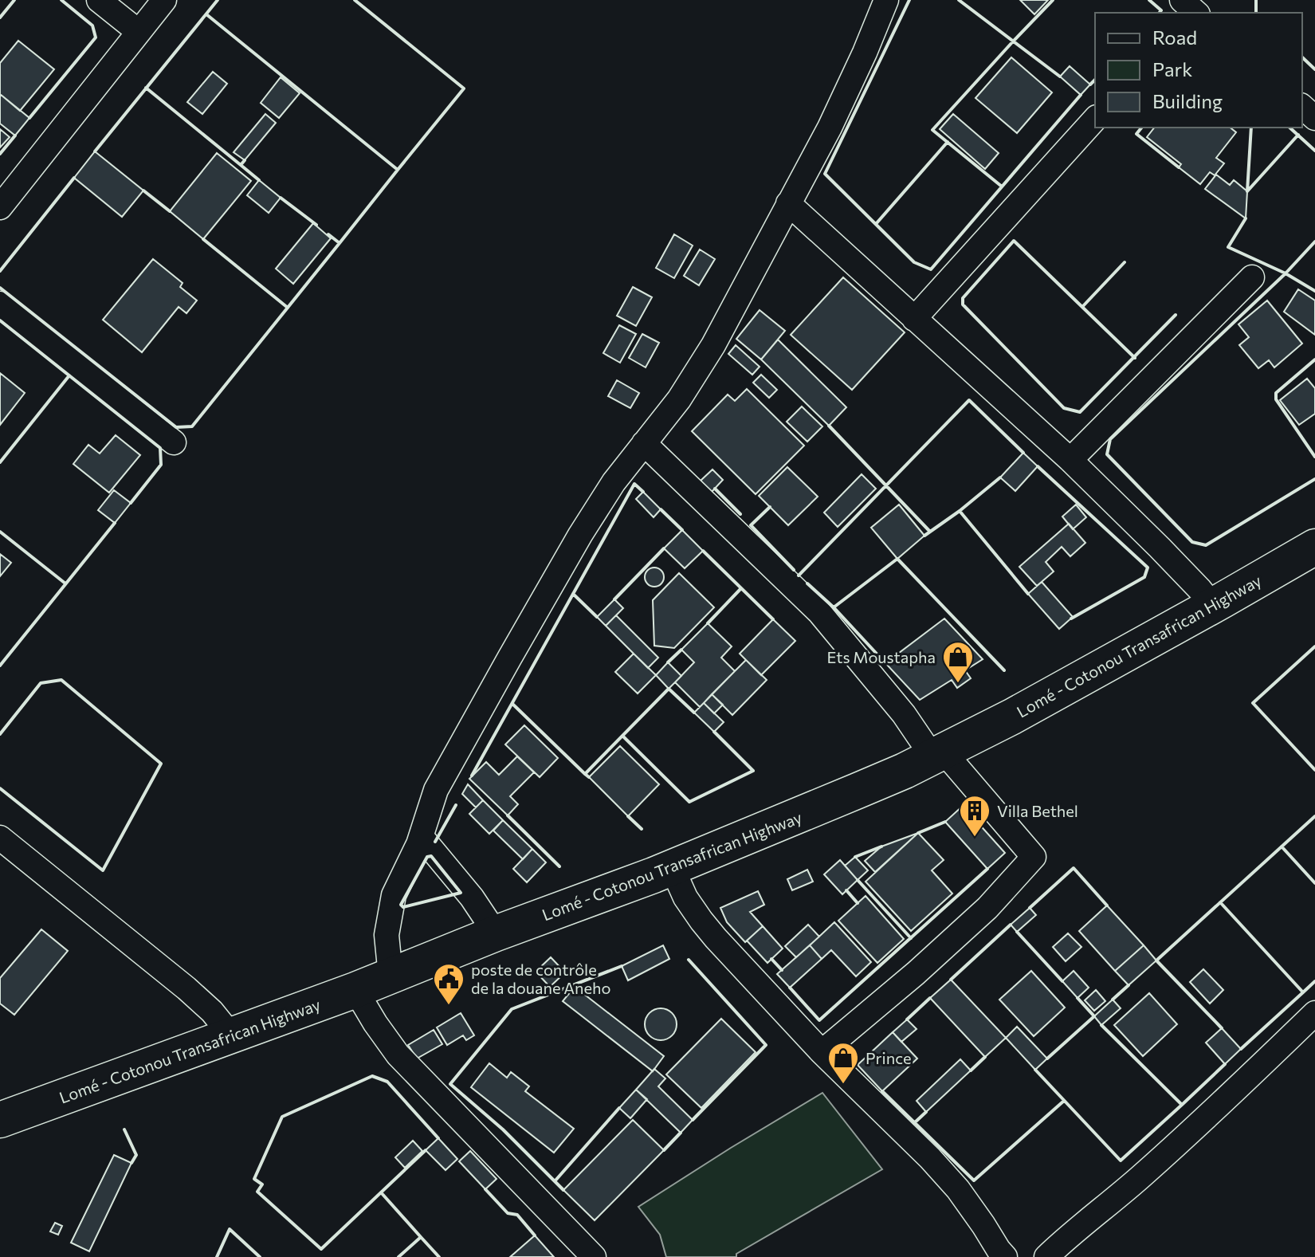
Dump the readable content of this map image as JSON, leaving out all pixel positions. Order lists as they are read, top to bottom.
{
  "streets": {
    "highway": ["Lomé - Cotonou Transafrican Highway"]
  },
  "places": {
    "shop": ["Ets Moustapha", "Prince"],
    "building": ["Villa Bethel"],
    "public building": ["poste de contrôle de la douane Aneho"]
  },
  "legend": ["Road", "Park", "Building"]
}
